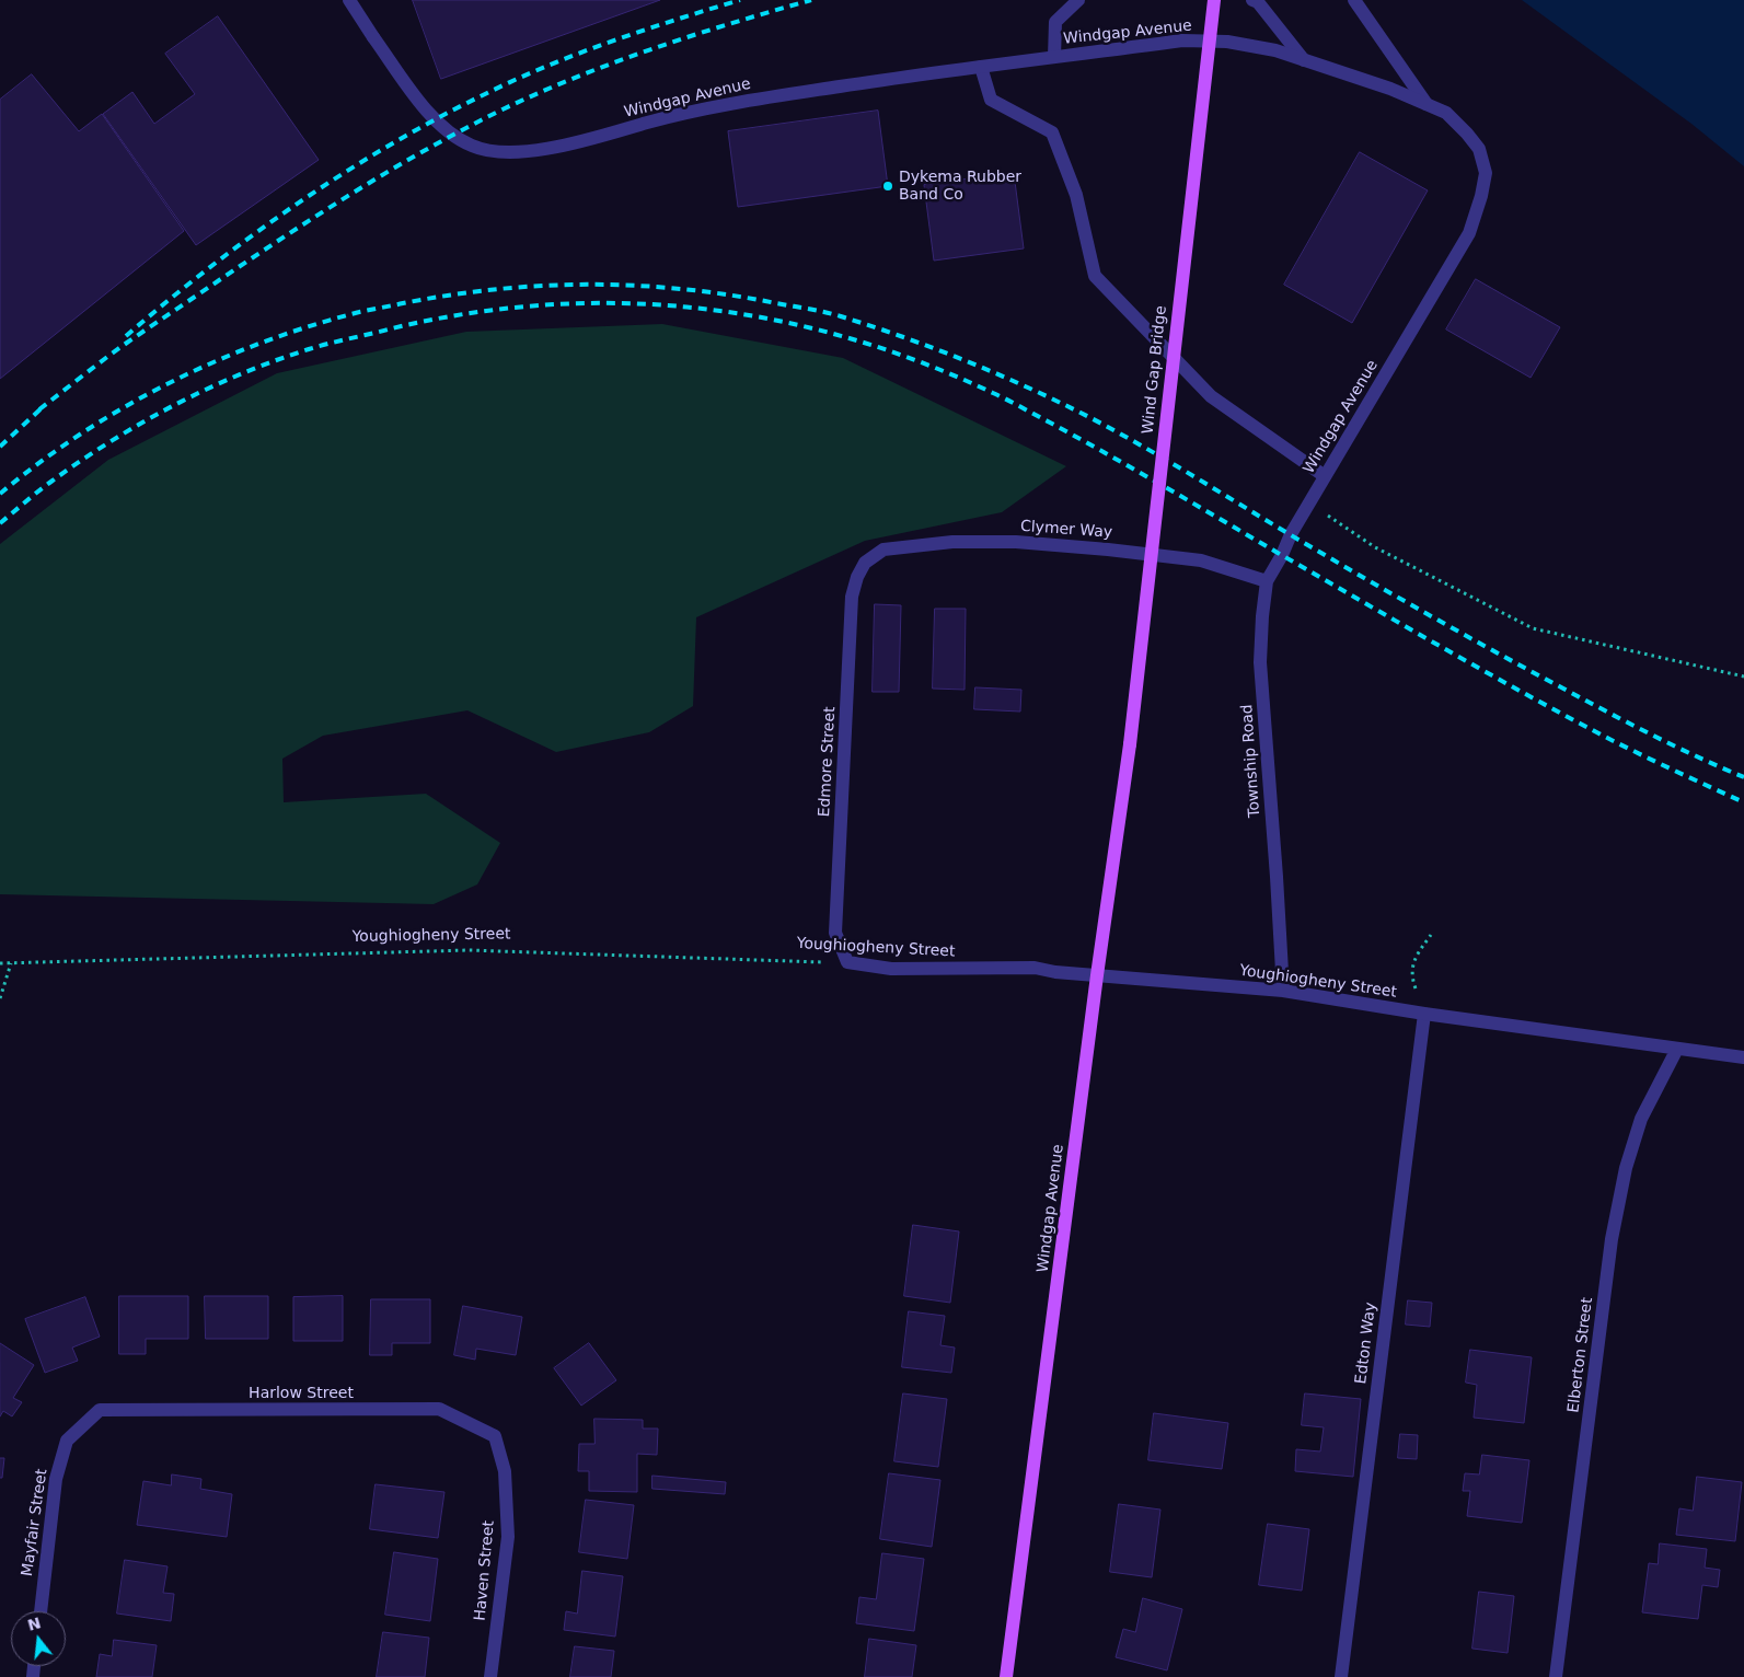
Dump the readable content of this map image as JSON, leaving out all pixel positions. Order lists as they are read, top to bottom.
{
  "streets": {
    "main road": ["Windgap Avenue", "Wind Gap Bridge"],
    "street": [
      "Clymer Way",
      "Township Road",
      "Edmore Street",
      "Youghiogheny Street",
      "Edton Way",
      "Elberton Street",
      "Harlow Street",
      "Mayfair Street",
      "Haven Street"
    ]
  },
  "crossings": [
    ["Windgap Avenue", "Wind Gap Bridge"],
    ["Windgap Avenue", "Township Road"],
    ["Windgap Avenue", "Youghiogheny Street"],
    ["Clymer Way", "Township Road"],
    ["Clymer Way", "Edmore Street"],
    ["Township Road", "Youghiogheny Street"],
    ["Edmore Street", "Youghiogheny Street"],
    ["Youghiogheny Street", "Edton Way"],
    ["Youghiogheny Street", "Elberton Street"],
    ["Harlow Street", "Mayfair Street"],
    ["Harlow Street", "Haven Street"]
  ],
  "places": ["Dykema Rubber Band Co"],
  "north": "top"
}
